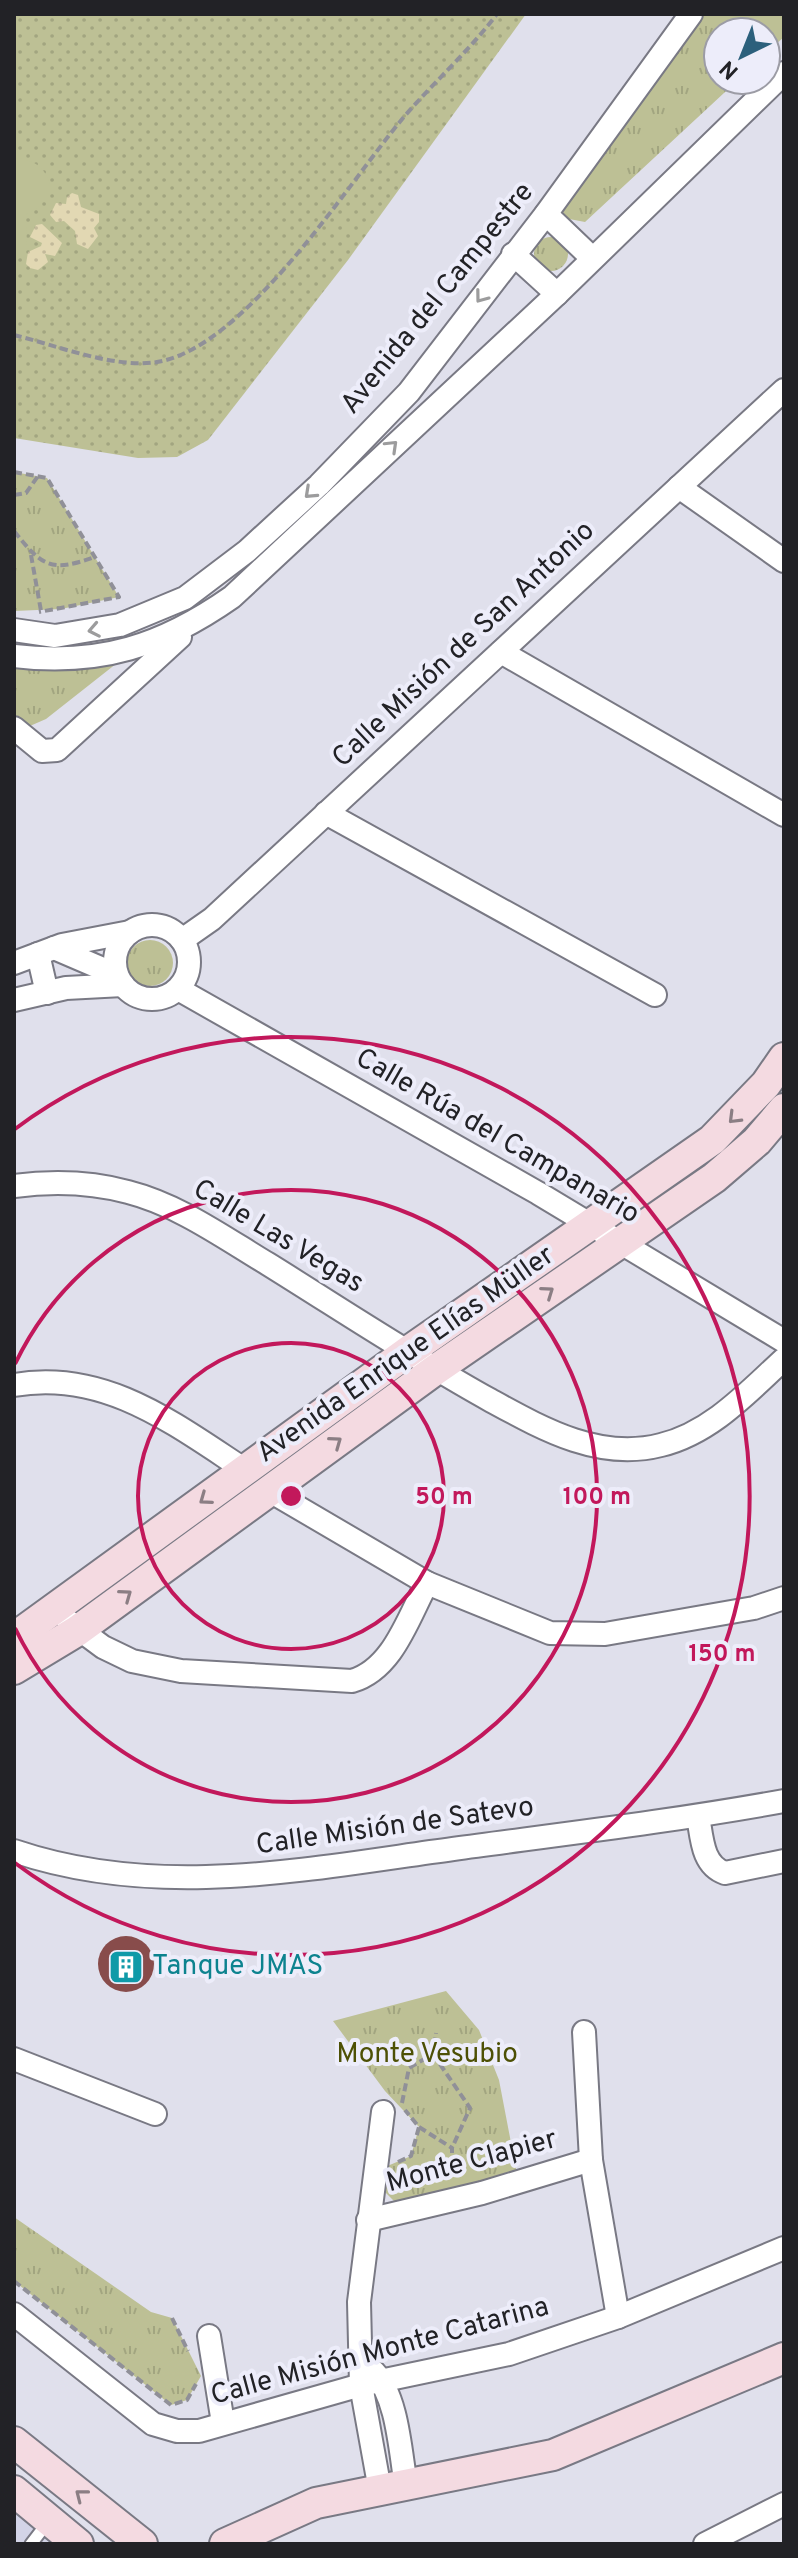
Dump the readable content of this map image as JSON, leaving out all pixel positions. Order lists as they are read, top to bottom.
{
  "streets": {
    "main road": ["Avenida Enrique Elías Müller"],
    "street": [
      "Avenida del Campestre",
      "Calle Misión de San Antonio",
      "Calle Rúa del Campanario",
      "Calle Las Vegas",
      "Calle Misión de Satevo",
      "Monte Clapier",
      "Calle Misión Monte Catarina"
    ]
  },
  "crossings": [
    ["Calle Misión de San Antonio", "Calle Rúa del Campanario"],
    ["Calle Rúa del Campanario", "Avenida Enrique Elías Müller"],
    ["Calle Las Vegas", "Avenida Enrique Elías Müller"]
  ],
  "parks": ["Monte Vesubio"],
  "places": {
    "building": ["Tanque JMAS"]
  },
  "north": "bottom left",
  "rings": ["50 m", "100 m", "150 m"]
}
